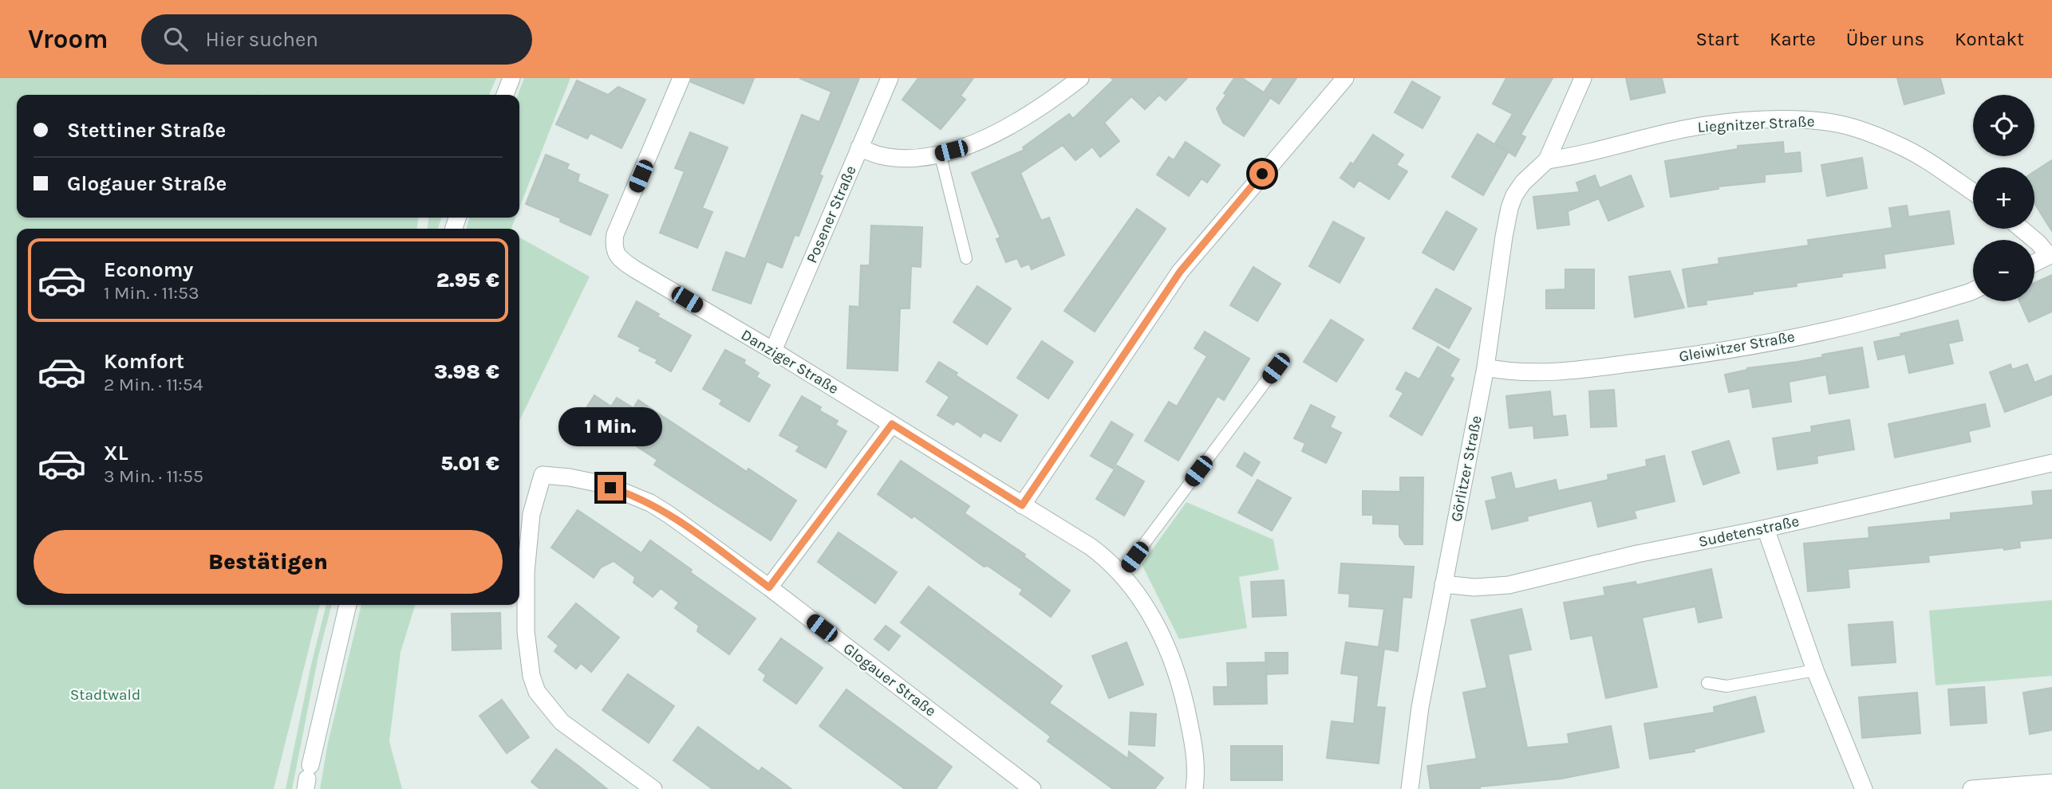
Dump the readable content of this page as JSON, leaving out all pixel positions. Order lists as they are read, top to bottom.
{
  "streets": {
    "street": [
      "Liegnitzer Straße",
      "Posener Straße",
      "Gleiwitzer Straße",
      "Danziger Straße",
      "Görlitzer Straße",
      "Sudetenstraße",
      "Glogauer Straße"
    ]
  },
  "crossings": [
    ["Liegnitzer Straße", "Görlitzer Straße"],
    ["Posener Straße", "Danziger Straße"],
    ["Gleiwitzer Straße", "Görlitzer Straße"],
    ["Görlitzer Straße", "Sudetenstraße"]
  ],
  "parks": ["Stadtwald"],
  "page": {
    "header": "Vroom",
    "search": "Hier suchen",
    "nav": [
      "Start",
      "Karte",
      "Über uns",
      "Kontakt"
    ],
    "map_buttons": ["+", "−"],
    "banner": ["Stettiner Straße", "Glogauer Straße"],
    "list": [
      {
        "name": "Economy",
        "note": "1 Min. · 11:53",
        "value": "2.95 €"
      },
      {
        "name": "Komfort",
        "note": "2 Min. · 11:54",
        "value": "3.98 €"
      },
      {
        "name": "XL",
        "note": "3 Min. · 11:55",
        "value": "5.01 €"
      }
    ],
    "bubble": "1 Min.",
    "buttons": "Bestätigen"
  }
}
